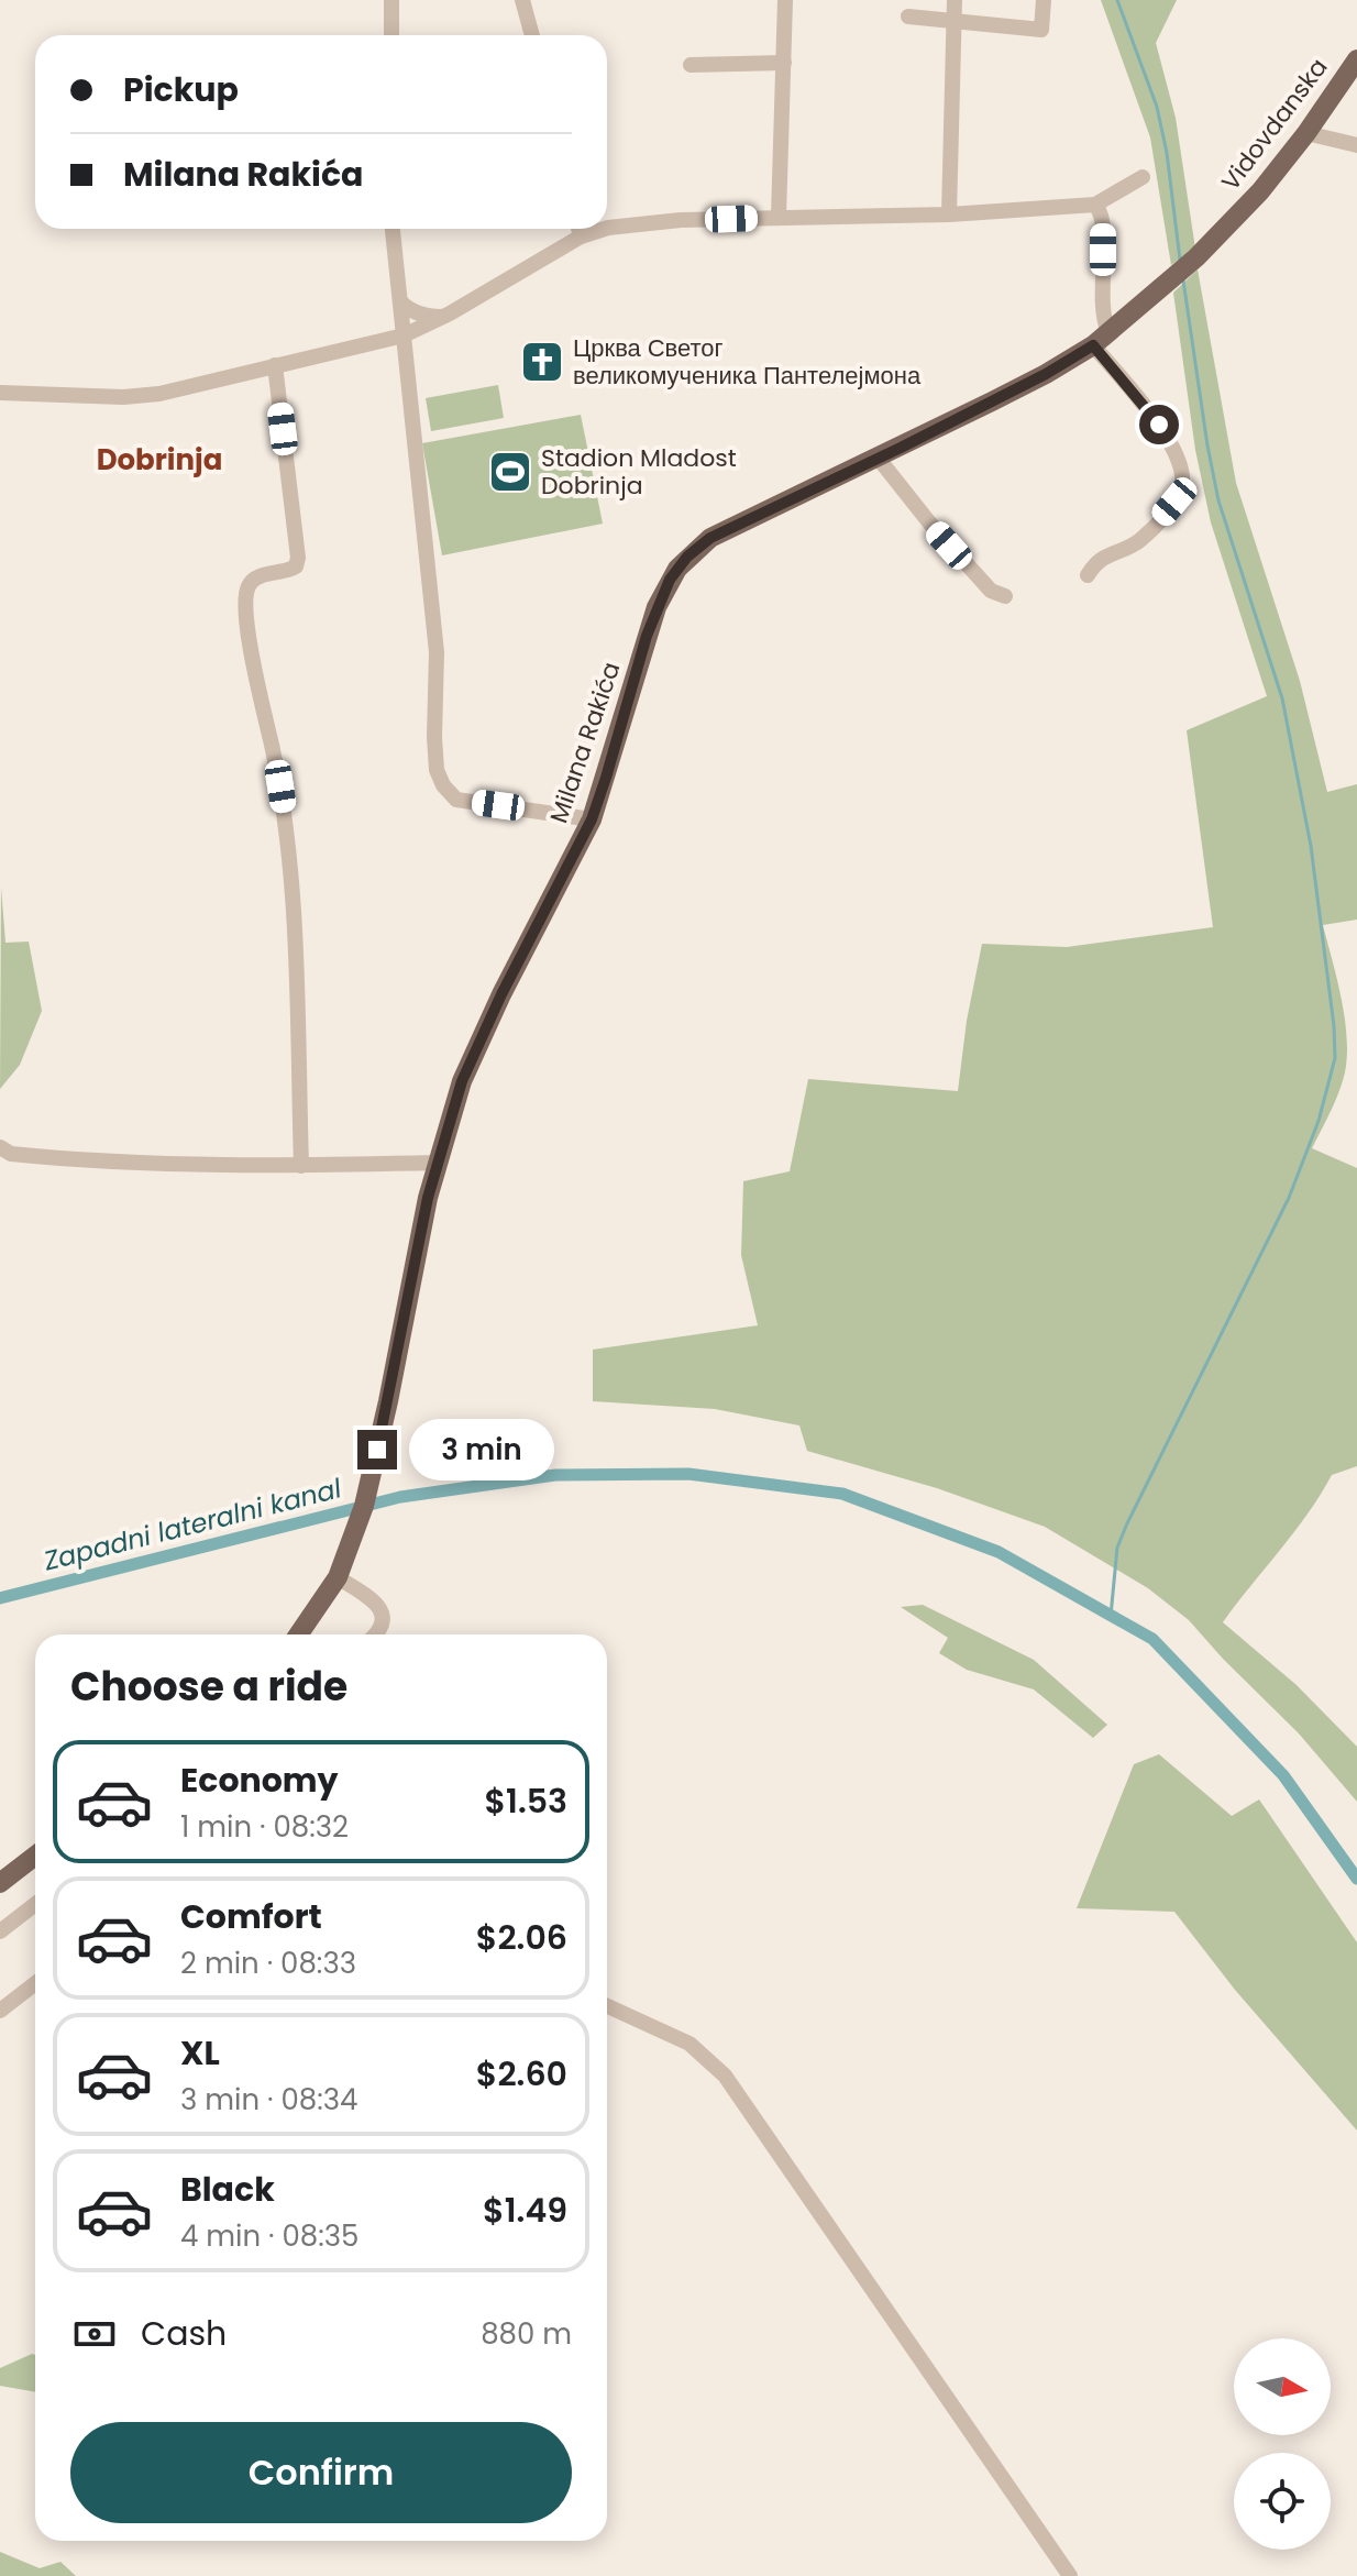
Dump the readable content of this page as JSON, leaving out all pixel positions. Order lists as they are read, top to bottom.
{
  "streets": {
    "main road": ["Vidovdanska", "Milana Rakića"]
  },
  "crossings": [
    ["Vidovdanska", "Milana Rakića"]
  ],
  "districts": ["Dobrinja"],
  "water": ["Zapadni lateralni kanal"],
  "places": {
    "church": ["Црква Светог великомученика Пантелејмона"],
    "sports": ["Stadion Mladost Dobrinja"]
  },
  "north": "right",
  "page": {
    "banner": ["Pickup", "Milana Rakića"],
    "bubble": "3 min",
    "heading": "Choose a ride",
    "list": [
      {
        "name": "Economy",
        "note": "1 min · 08:32",
        "value": "$1.53"
      },
      {
        "name": "Comfort",
        "note": "2 min · 08:33",
        "value": "$2.06"
      },
      {
        "name": "XL",
        "note": "3 min · 08:34",
        "value": "$2.60"
      },
      {
        "name": "Black",
        "note": "4 min · 08:35",
        "value": "$1.49"
      }
    ],
    "pay": ["Cash", "880 m"],
    "buttons": "Confirm"
  }
}
